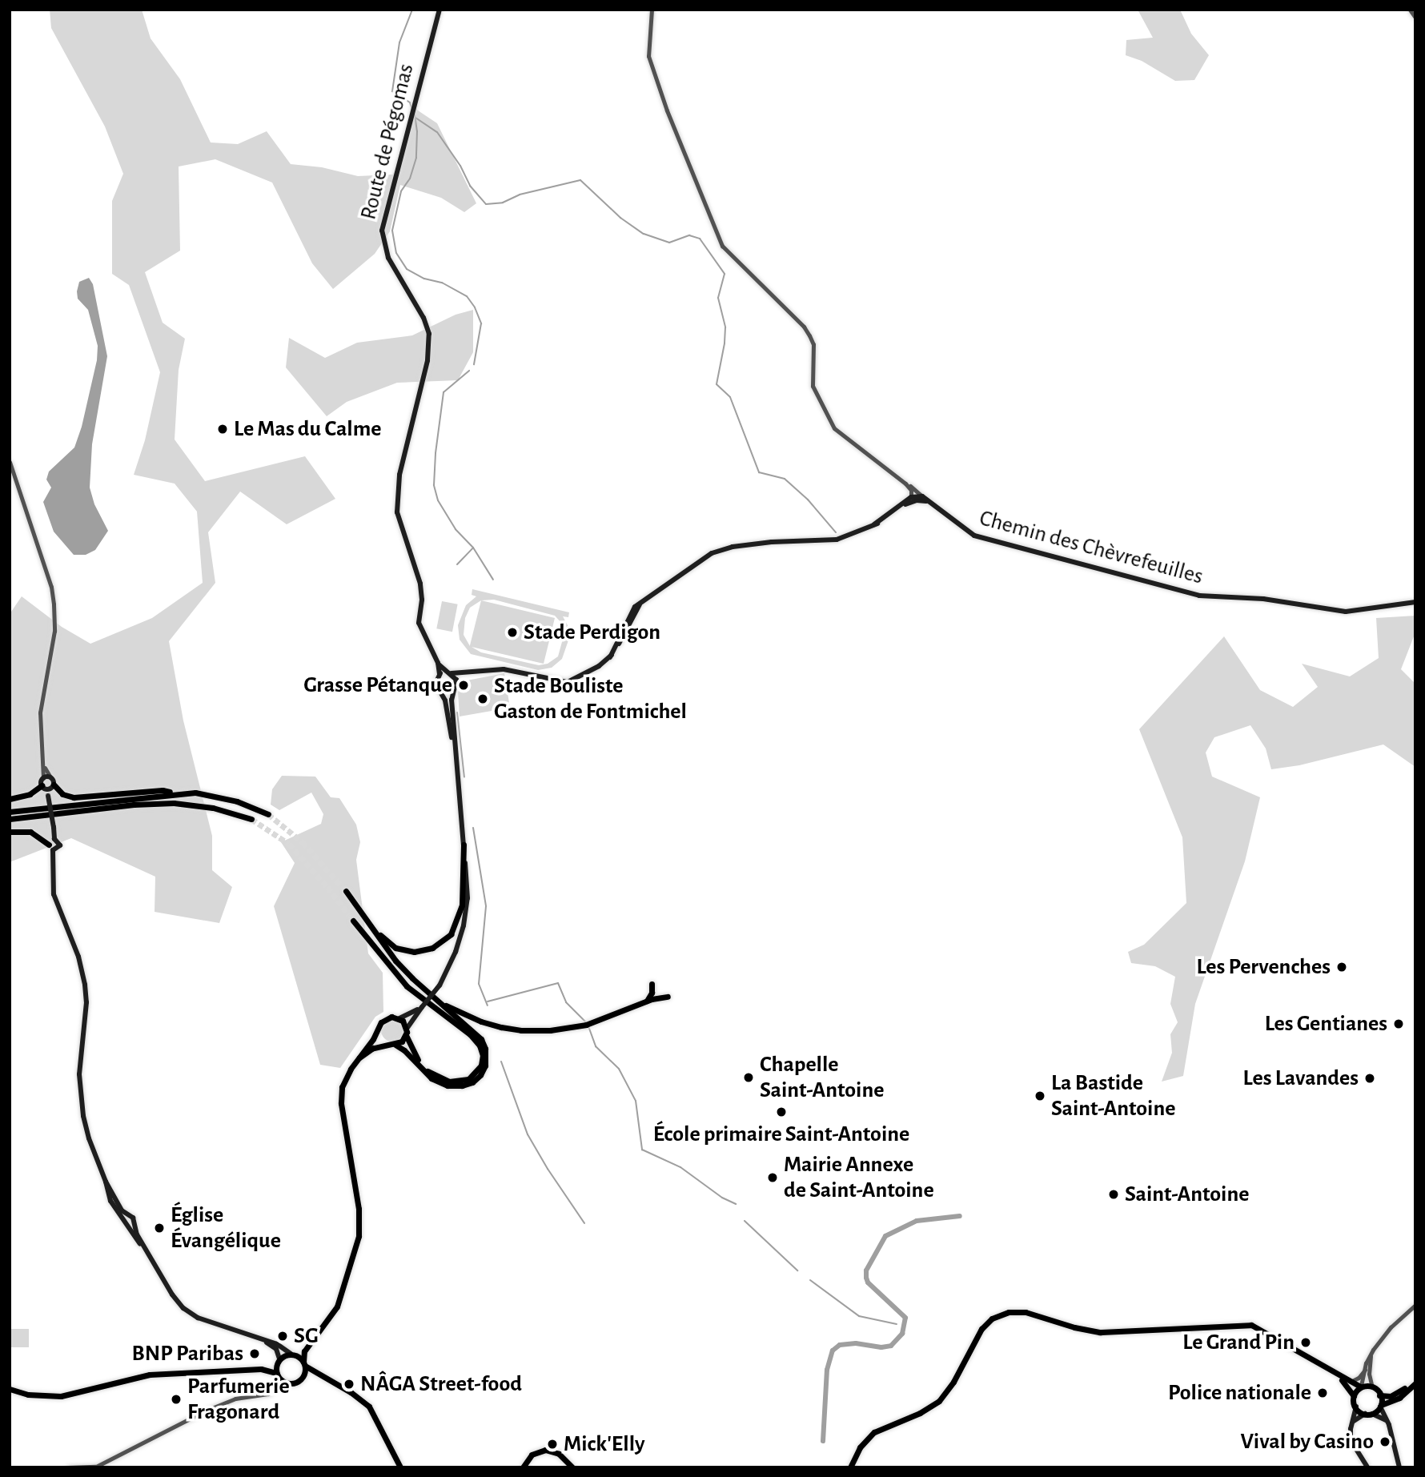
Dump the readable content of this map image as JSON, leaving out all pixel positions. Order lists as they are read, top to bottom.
{
  "streets": {
    "main road": ["Route de Pégomas", "Chemin des Chèvrefeuilles"]
  },
  "places": [
    "Le Mas du Calme",
    "Stade Perdigon",
    "Grasse Pétanque",
    "Stade Bouliste Gaston de Fontmichel",
    "Les Pervenches",
    "Les Gentianes",
    "Chapelle Saint-Antoine",
    "Les Lavandes",
    "La Bastide Saint-Antoine",
    "École primaire Saint-Antoine",
    "Mairie Annexe de Saint-Antoine",
    "Saint-Antoine",
    "Église Évangélique",
    "SG",
    "Le Grand Pin",
    "BNP Paribas",
    "NÂGA Street-food",
    "Police nationale",
    "Parfumerie Fragonard",
    "Vival by Casino",
    "Mick'Elly"
  ]
}
